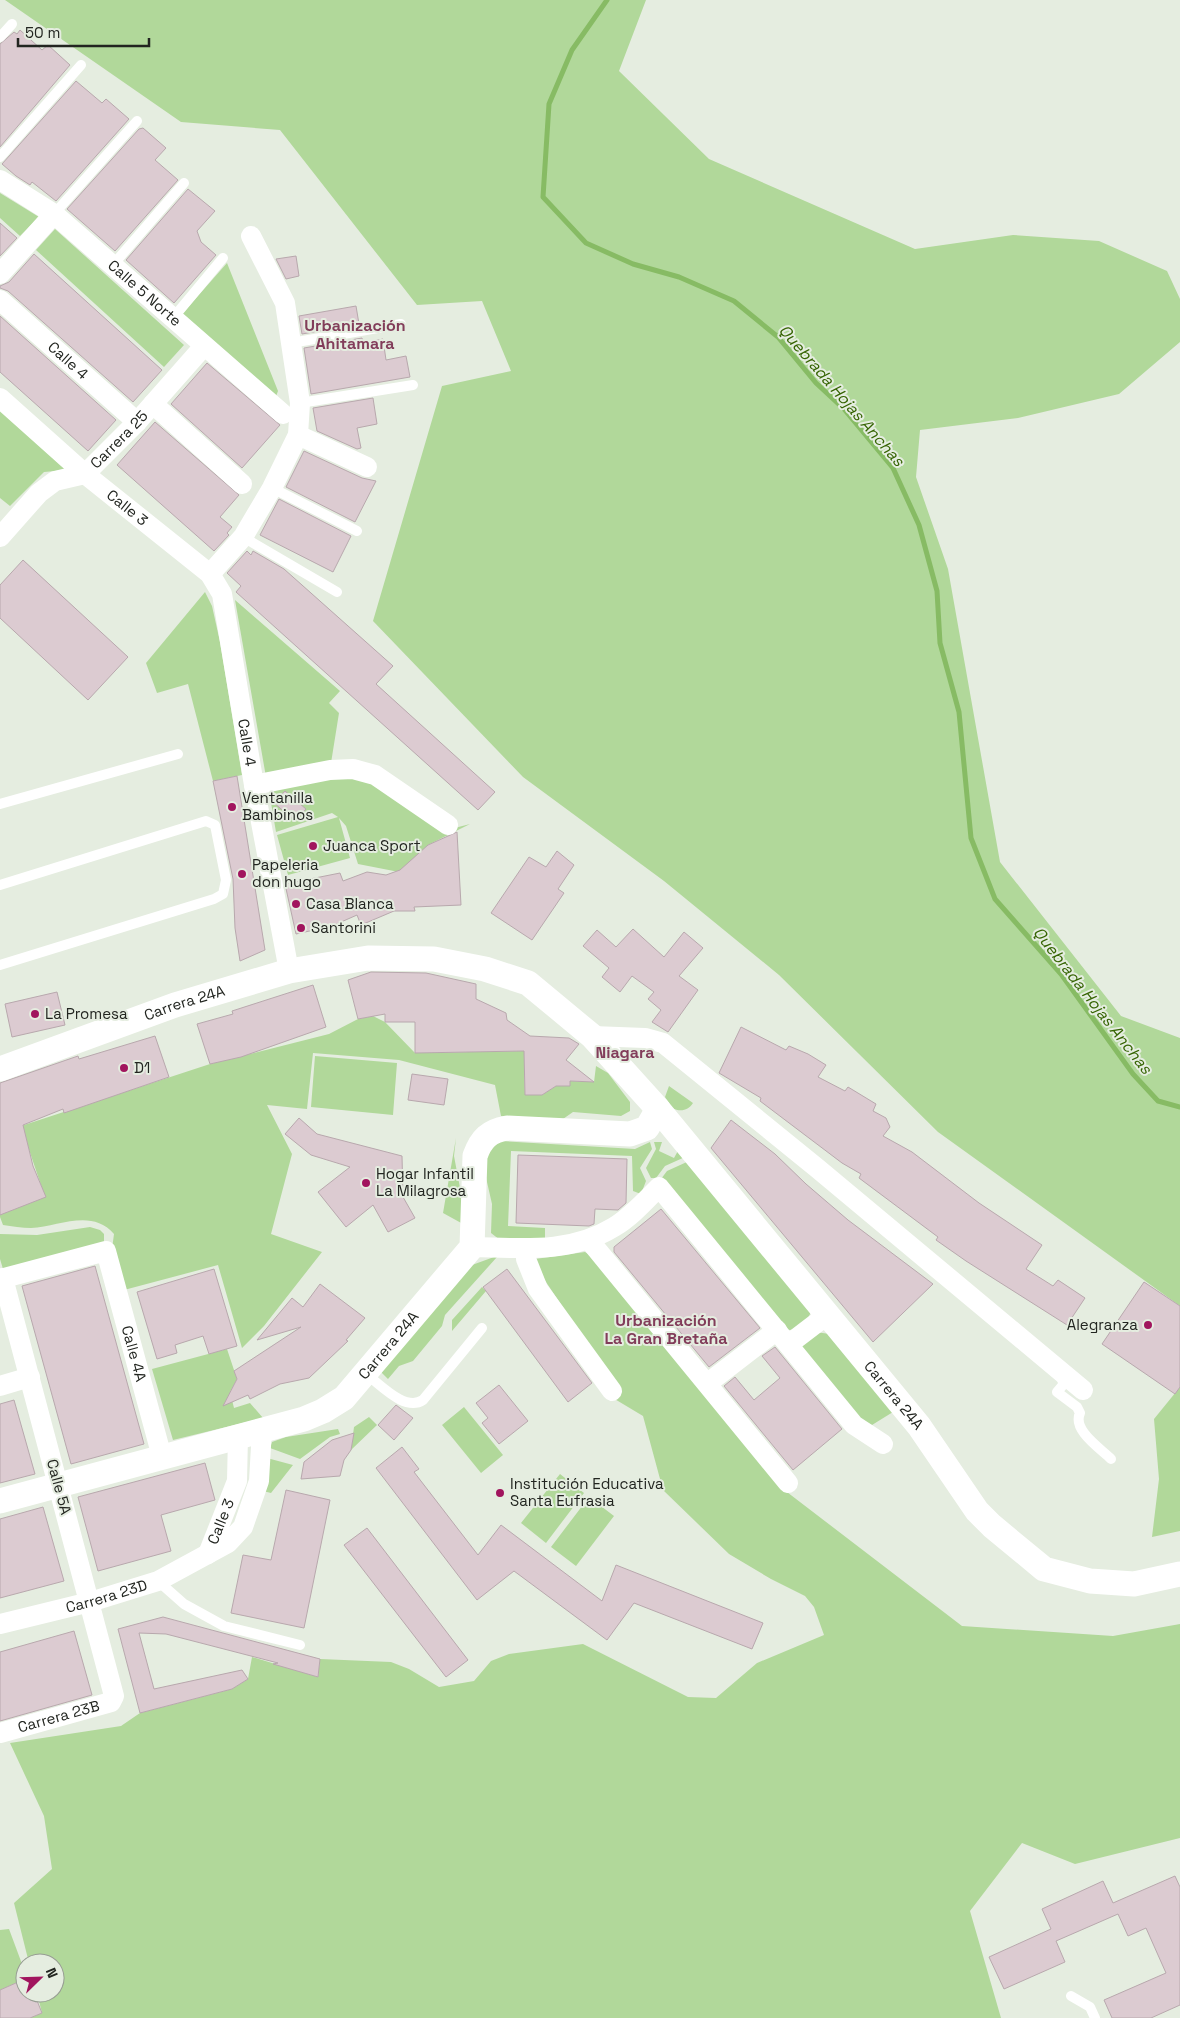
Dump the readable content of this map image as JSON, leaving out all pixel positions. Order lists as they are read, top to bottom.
{
  "streets": {
    "street": [
      "Calle 5 Norte",
      "Calle 4",
      "Carrera 25",
      "Calle 3",
      "Carrera 24A",
      "Calle 4A",
      "Calle 5A",
      "Carrera 23D",
      "Carrera 23B"
    ]
  },
  "crossings": [
    ["Calle 5 Norte", "Carrera 25"],
    ["Calle 4", "Carrera 25"],
    ["Calle 4", "Calle 3"],
    ["Calle 4", "Carrera 24A"],
    ["Carrera 25", "Calle 3"],
    ["Calle 3", "Carrera 24A"],
    ["Calle 3", "Carrera 23D"],
    ["Carrera 24A", "Calle 4A"],
    ["Carrera 24A", "Calle 5A"],
    ["Calle 4A", "Calle 5A"],
    ["Calle 5A", "Carrera 23D"],
    ["Calle 5A", "Carrera 23B"]
  ],
  "districts": ["Urbanización Ahitamara", "Niagara", "Urbanización La Gran Bretaña"],
  "water": ["Quebrada Hojas Anchas"],
  "places": [
    "Ventanilla Bambinos",
    "Juanca Sport",
    "Papeleria don hugo",
    "Casa Blanca",
    "Santorini",
    "La Promesa",
    "D1",
    "Hogar Infantil La Milagrosa",
    "Alegranza",
    "Institución Educativa Santa Eufrasia"
  ],
  "scale_bar": "50 m",
  "north": "top right"
}
